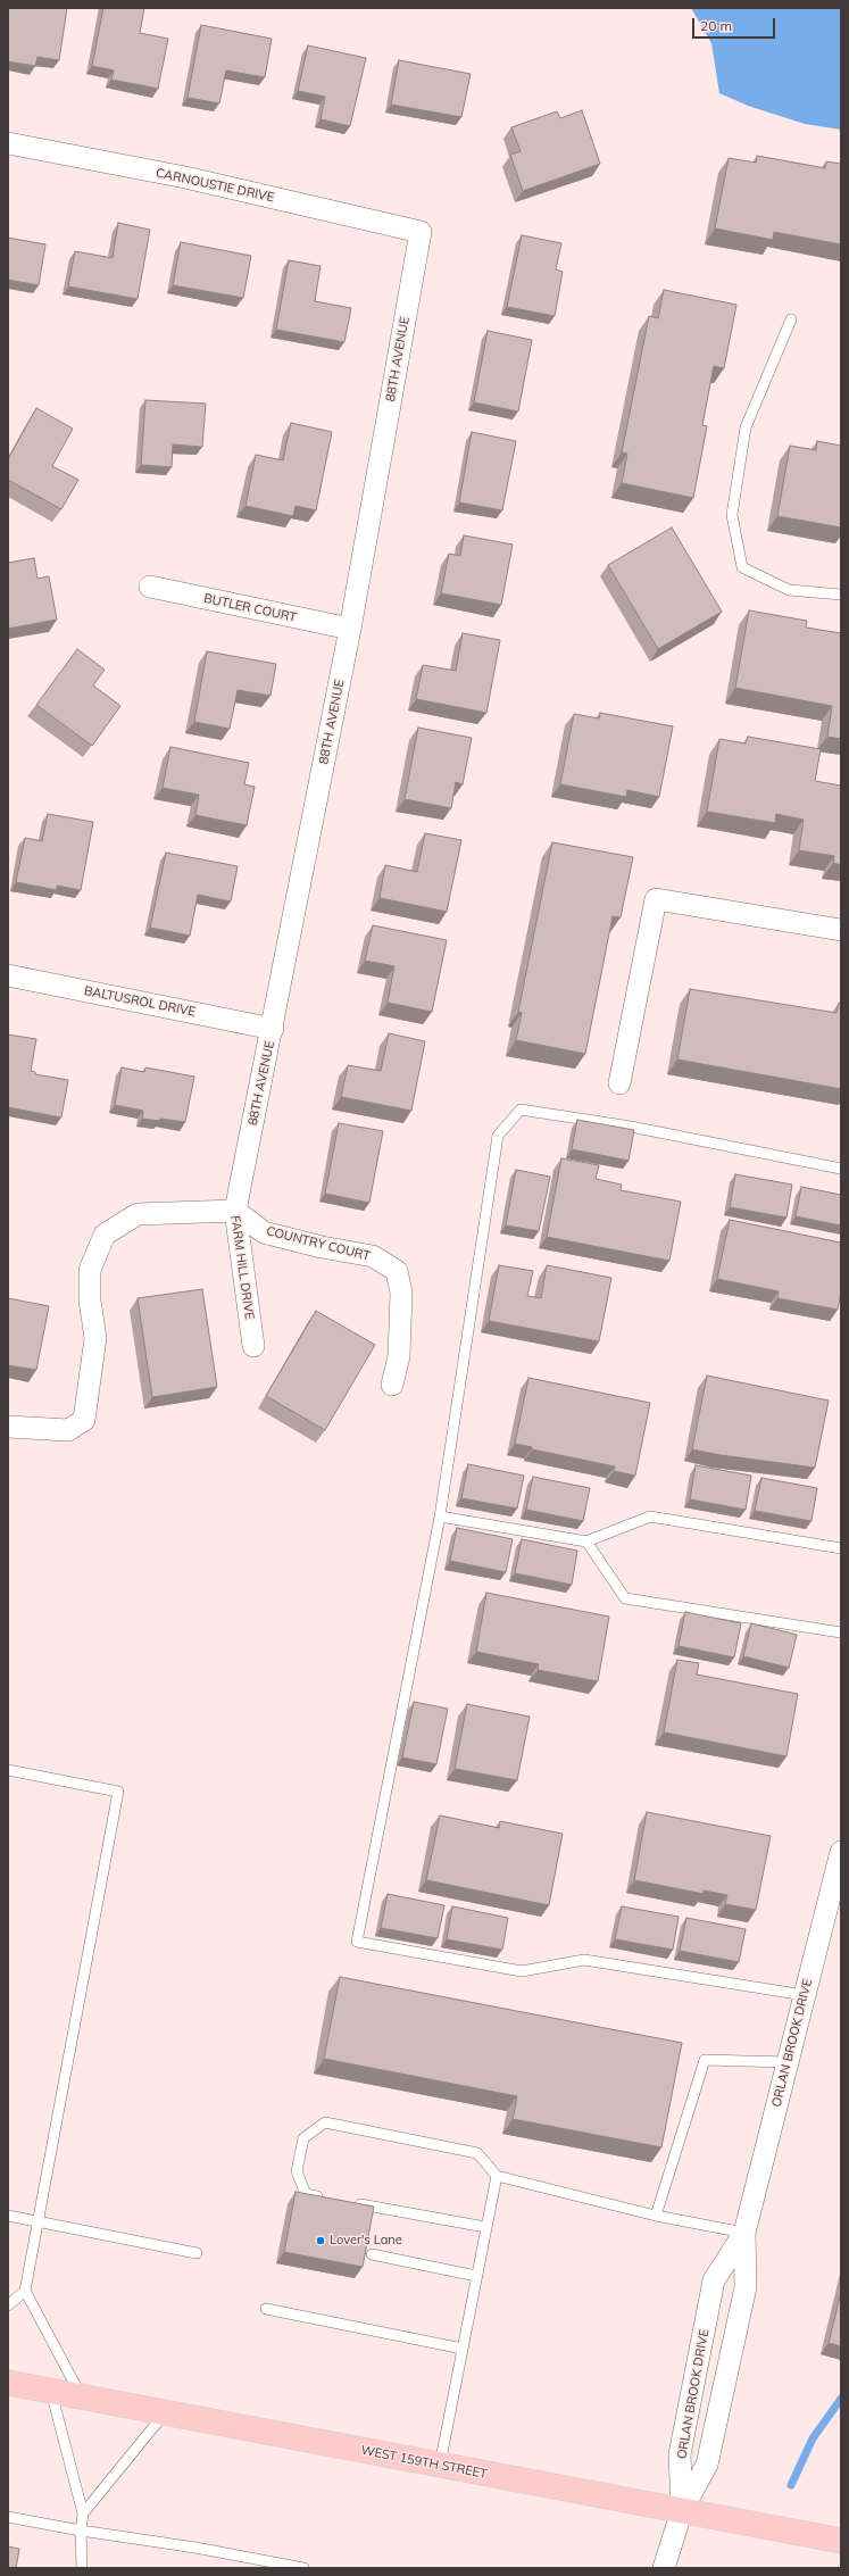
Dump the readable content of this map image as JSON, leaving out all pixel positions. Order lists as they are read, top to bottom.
{
  "streets": {
    "main road": ["WEST 159TH STREET"],
    "street": [
      "CARNOUSTIE DRIVE",
      "88TH AVENUE",
      "BUTLER COURT",
      "BALTUSROL DRIVE",
      "COUNTRY COURT",
      "FARM HILL DRIVE",
      "ORLAN BROOK DRIVE"
    ]
  },
  "crossings": [
    ["CARNOUSTIE DRIVE", "88TH AVENUE"],
    ["88TH AVENUE", "BUTLER COURT"],
    ["88TH AVENUE", "BALTUSROL DRIVE"],
    ["88TH AVENUE", "COUNTRY COURT"],
    ["88TH AVENUE", "FARM HILL DRIVE"],
    ["COUNTRY COURT", "FARM HILL DRIVE"],
    ["ORLAN BROOK DRIVE", "WEST 159TH STREET"]
  ],
  "places": ["Lover's Lane"],
  "scale_bar": "20 m"
}
